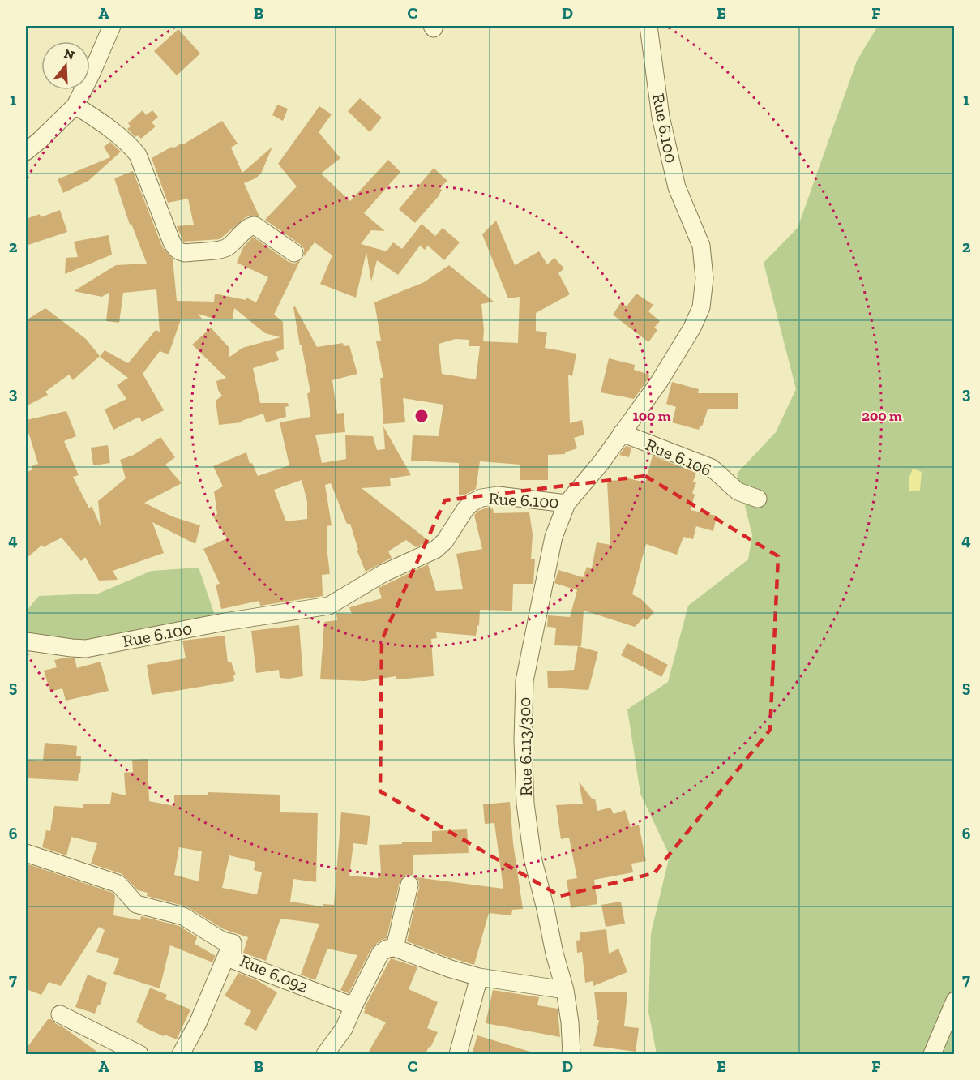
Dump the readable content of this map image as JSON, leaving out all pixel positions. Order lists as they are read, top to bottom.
{
  "streets": {
    "street": [
      "Rue 6.100",
      "Rue 6.106",
      "Rue 6.113/300",
      "Rue 6.092"
    ]
  },
  "crossings": [
    ["Rue 6.100", "Rue 6.106"],
    ["Rue 6.100", "Rue 6.113/300"]
  ],
  "north": "top",
  "grid": {
    "columns": [
      "A",
      "B",
      "C",
      "D",
      "E",
      "F"
    ],
    "rows": [
      "1",
      "2",
      "3",
      "4",
      "5",
      "6",
      "7"
    ]
  },
  "rings": ["100 m", "200 m"]
}
